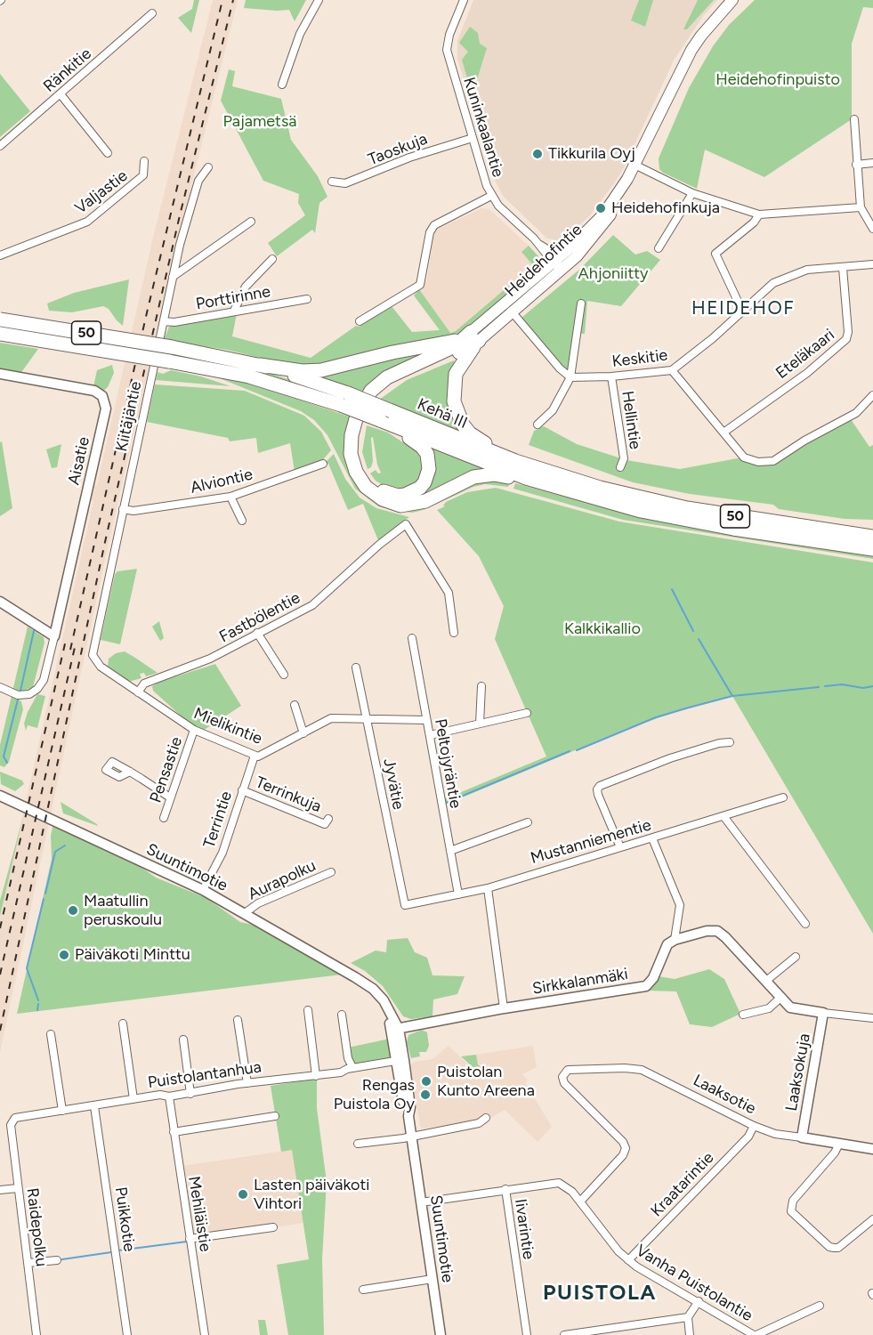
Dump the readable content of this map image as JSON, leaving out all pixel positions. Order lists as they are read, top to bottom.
{
  "streets": {
    "highway": ["50", "Kehä III"],
    "main road": ["Heidehofintie"],
    "street": [
      "Ränkitie",
      "Kuninkaalantie",
      "Taoskuja",
      "Valjastie",
      "Porttirinne",
      "Eteläkaari",
      "Keskitie",
      "Kiitäjäntie",
      "Hellintie",
      "Aisatie",
      "Alviontie",
      "Fastbölentie",
      "Mielikintie",
      "Peltojyräntie",
      "Pensastie",
      "Jyvätie",
      "Terrinkuja",
      "Terrintie",
      "Mustanniementie",
      "Suuntimotie",
      "Aurapolku",
      "Sirkkalanmäki",
      "Laaksokuja",
      "Puistolantanhua",
      "Laaksotie",
      "Kraatarintie",
      "Mehiläistie",
      "Puikkotie",
      "Raidepolku",
      "Iivarintie",
      "Vanha Puistolantie"
    ]
  },
  "crossings": [
    ["Kuninkaalantie", "Taoskuja"],
    ["Kuninkaalantie", "Heidehofintie"],
    ["Porttirinne", "Kiitäjäntie"],
    ["Eteläkaari", "Keskitie"],
    ["Keskitie", "Hellintie"],
    ["Kiitäjäntie", "Alviontie"],
    ["Kiitäjäntie", "Mielikintie"],
    ["Fastbölentie", "Mielikintie"],
    ["Mielikintie", "Peltojyräntie"],
    ["Mielikintie", "Pensastie"],
    ["Mielikintie", "Jyvätie"],
    ["Mielikintie", "Terrintie"],
    ["Peltojyräntie", "Mustanniementie"],
    ["Jyvätie", "Mustanniementie"],
    ["Terrinkuja", "Terrintie"],
    ["Terrintie", "Suuntimotie"],
    ["Suuntimotie", "Aurapolku"],
    ["Suuntimotie", "Sirkkalanmäki"],
    ["Suuntimotie", "Puistolantanhua"],
    ["Laaksokuja", "Laaksotie"],
    ["Puistolantanhua", "Mehiläistie"],
    ["Puistolantanhua", "Puikkotie"],
    ["Puistolantanhua", "Raidepolku"],
    ["Laaksotie", "Kraatarintie"],
    ["Laaksotie", "Vanha Puistolantie"],
    ["Kraatarintie", "Vanha Puistolantie"],
    ["Iivarintie", "Vanha Puistolantie"]
  ],
  "districts": ["HEIDEHOF", "PUISTOLA"],
  "parks": [
    "Heidehofinpuisto",
    "Pajametsä",
    "Ahjoniitty",
    "Kalkkikallio"
  ],
  "places": [
    "Tikkurila Oyj",
    "Heidehofinkuja",
    "Maatullin peruskoulu",
    "Päiväkoti Minttu",
    "Puistolan Kunto Areena",
    "Rengas Puistola Oy",
    "Lasten päiväkoti Vihtori"
  ]
}
